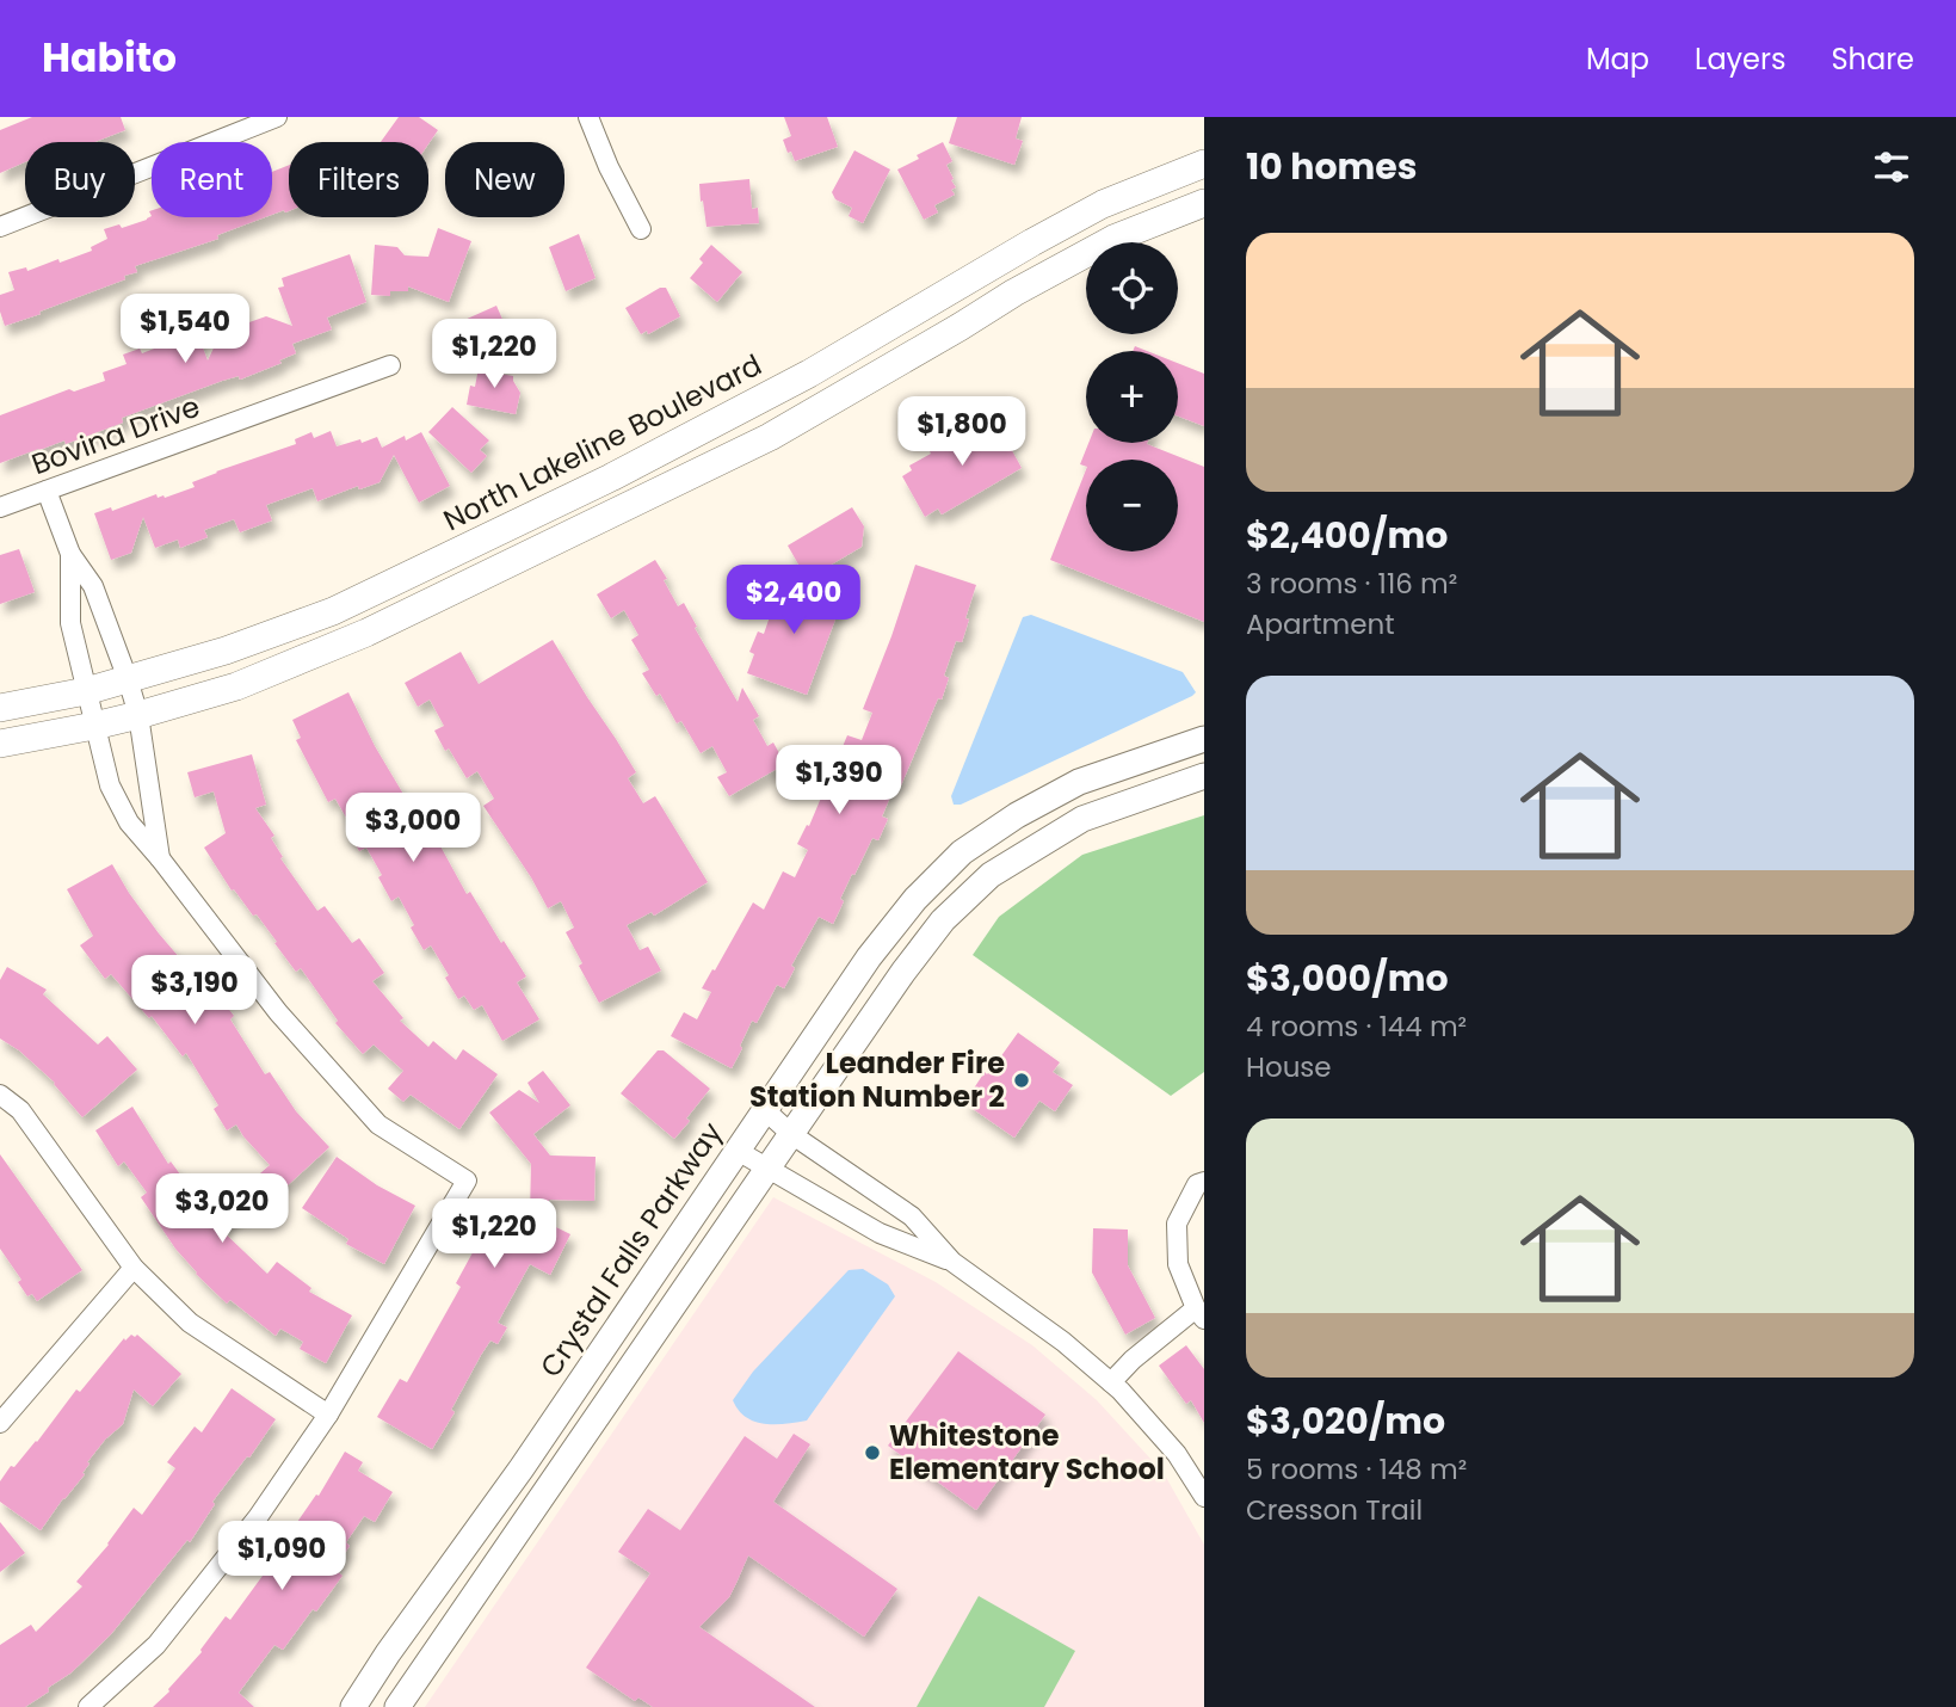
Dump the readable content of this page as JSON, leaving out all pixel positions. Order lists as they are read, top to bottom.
{
  "streets": {
    "main road": ["North Lakeline Boulevard"],
    "street": ["Bovina Drive", "Crystal Falls Parkway"]
  },
  "places": ["Leander Fire Station Number 2", "Whitestone Elementary School"],
  "page": {
    "header": "Habito",
    "nav": ["Map", "Layers", "Share"],
    "heading": "10 homes",
    "chip": [
      "Buy",
      "Rent",
      "Filters",
      "New"
    ],
    "list": [
      {
        "name": "$2,400/mo",
        "note": "3 rooms · 116 m² · Apartment"
      },
      {
        "name": "$3,000/mo",
        "note": "4 rooms · 144 m² · House"
      },
      {
        "name": "$3,020/mo",
        "note": "5 rooms · 148 m² · Cresson Trail"
      }
    ],
    "map_buttons": ["+", "−"],
    "price": [
      "$1,540",
      "$1,220",
      "$1,800",
      "$2,400",
      "$1,390",
      "$3,000",
      "$3,190",
      "$3,020",
      "$1,220",
      "$1,090"
    ]
  }
}
